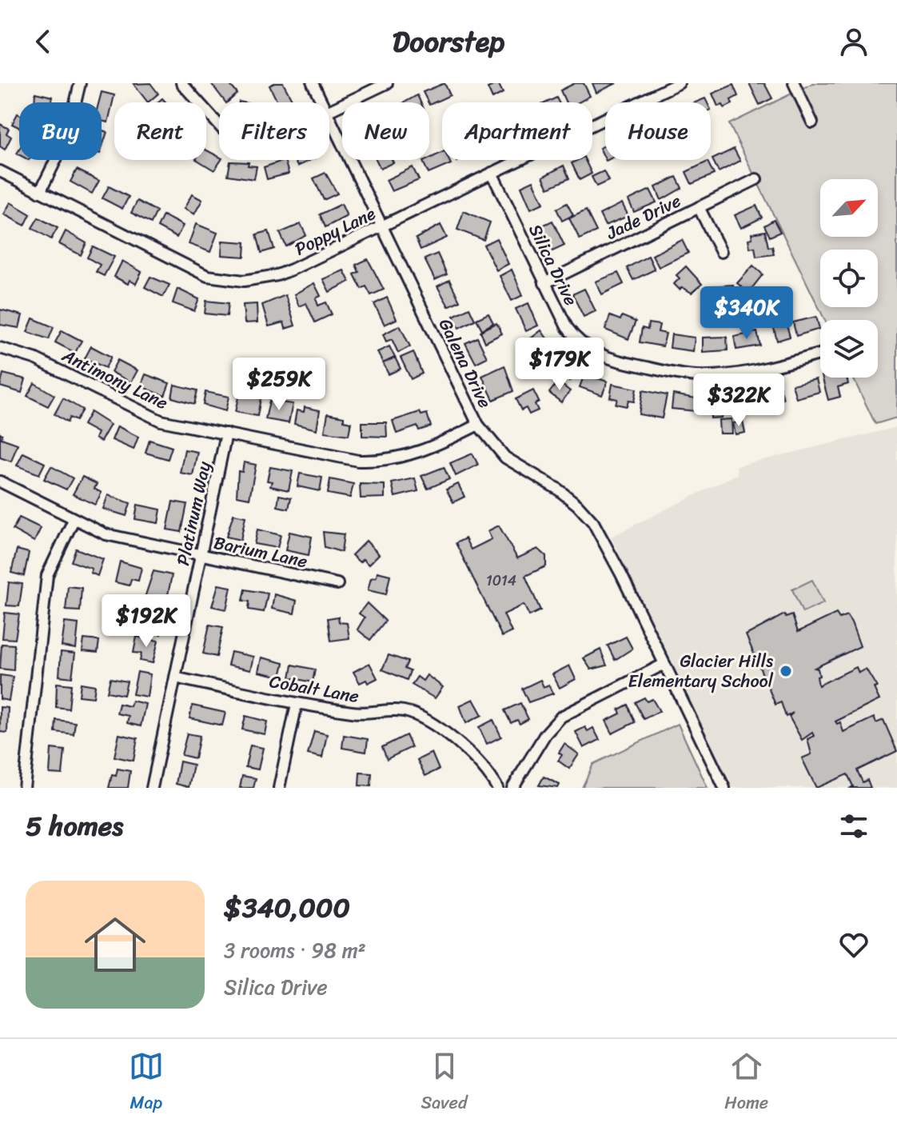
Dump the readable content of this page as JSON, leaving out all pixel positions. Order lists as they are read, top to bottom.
{
  "streets": {
    "street": [
      "Jade Drive",
      "Poppy Lane",
      "Silica Drive",
      "Galena Drive",
      "Antimony Lane",
      "Platinum Way",
      "Barium Lane",
      "Cobalt Lane"
    ]
  },
  "crossings": [
    ["Jade Drive", "Silica Drive"],
    ["Poppy Lane", "Silica Drive"],
    ["Poppy Lane", "Galena Drive"],
    ["Galena Drive", "Antimony Lane"],
    ["Antimony Lane", "Platinum Way"],
    ["Platinum Way", "Barium Lane"],
    ["Platinum Way", "Cobalt Lane"]
  ],
  "places": ["Glacier Hills Elementary School"],
  "house_numbers": ["1014"],
  "north": "top right",
  "page": {
    "header": "Doorstep",
    "chip": [
      "Buy",
      "Rent",
      "Filters",
      "New",
      "Apartment",
      "House"
    ],
    "price": [
      "$340K",
      "$179K",
      "$259K",
      "$322K",
      "$192K"
    ],
    "heading": "5 homes",
    "list": [
      {
        "name": "$340,000",
        "note": "3 rooms · 98 m² · Silica Drive"
      }
    ],
    "tabs": ["Map", "Saved", "Home"]
  }
}
